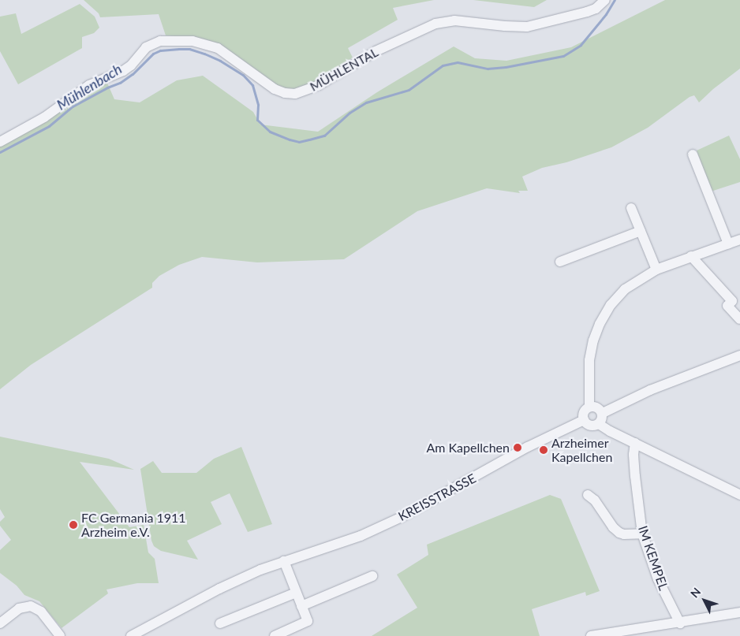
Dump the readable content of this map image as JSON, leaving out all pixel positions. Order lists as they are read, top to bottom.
{
  "streets": {
    "street": ["MÜHLENTAL", "KREISSTRASSE", "IM KEMPEL"]
  },
  "water": ["Mühlenbach"],
  "places": ["Am Kapellchen", "Arzheimer Kapellchen", "FC Germania 1911 Arzheim e.V."],
  "north": "top left"
}
